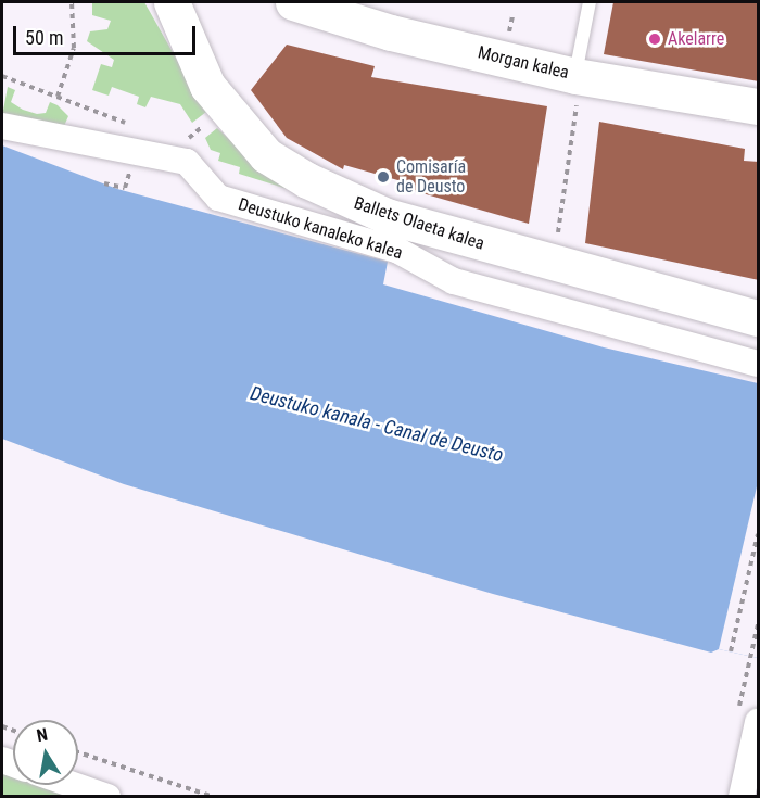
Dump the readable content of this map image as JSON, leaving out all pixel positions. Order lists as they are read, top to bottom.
{
  "streets": {
    "main road": ["Morgan kalea", "Ballets Olaeta kalea"],
    "street": ["Deustuko kanaleko kalea"]
  },
  "water": ["Deustuko kanala - Canal de Deusto"],
  "places": ["Akelarre", "Comisaría de Deusto"],
  "scale_bar": "50 m",
  "north": "top"
}
